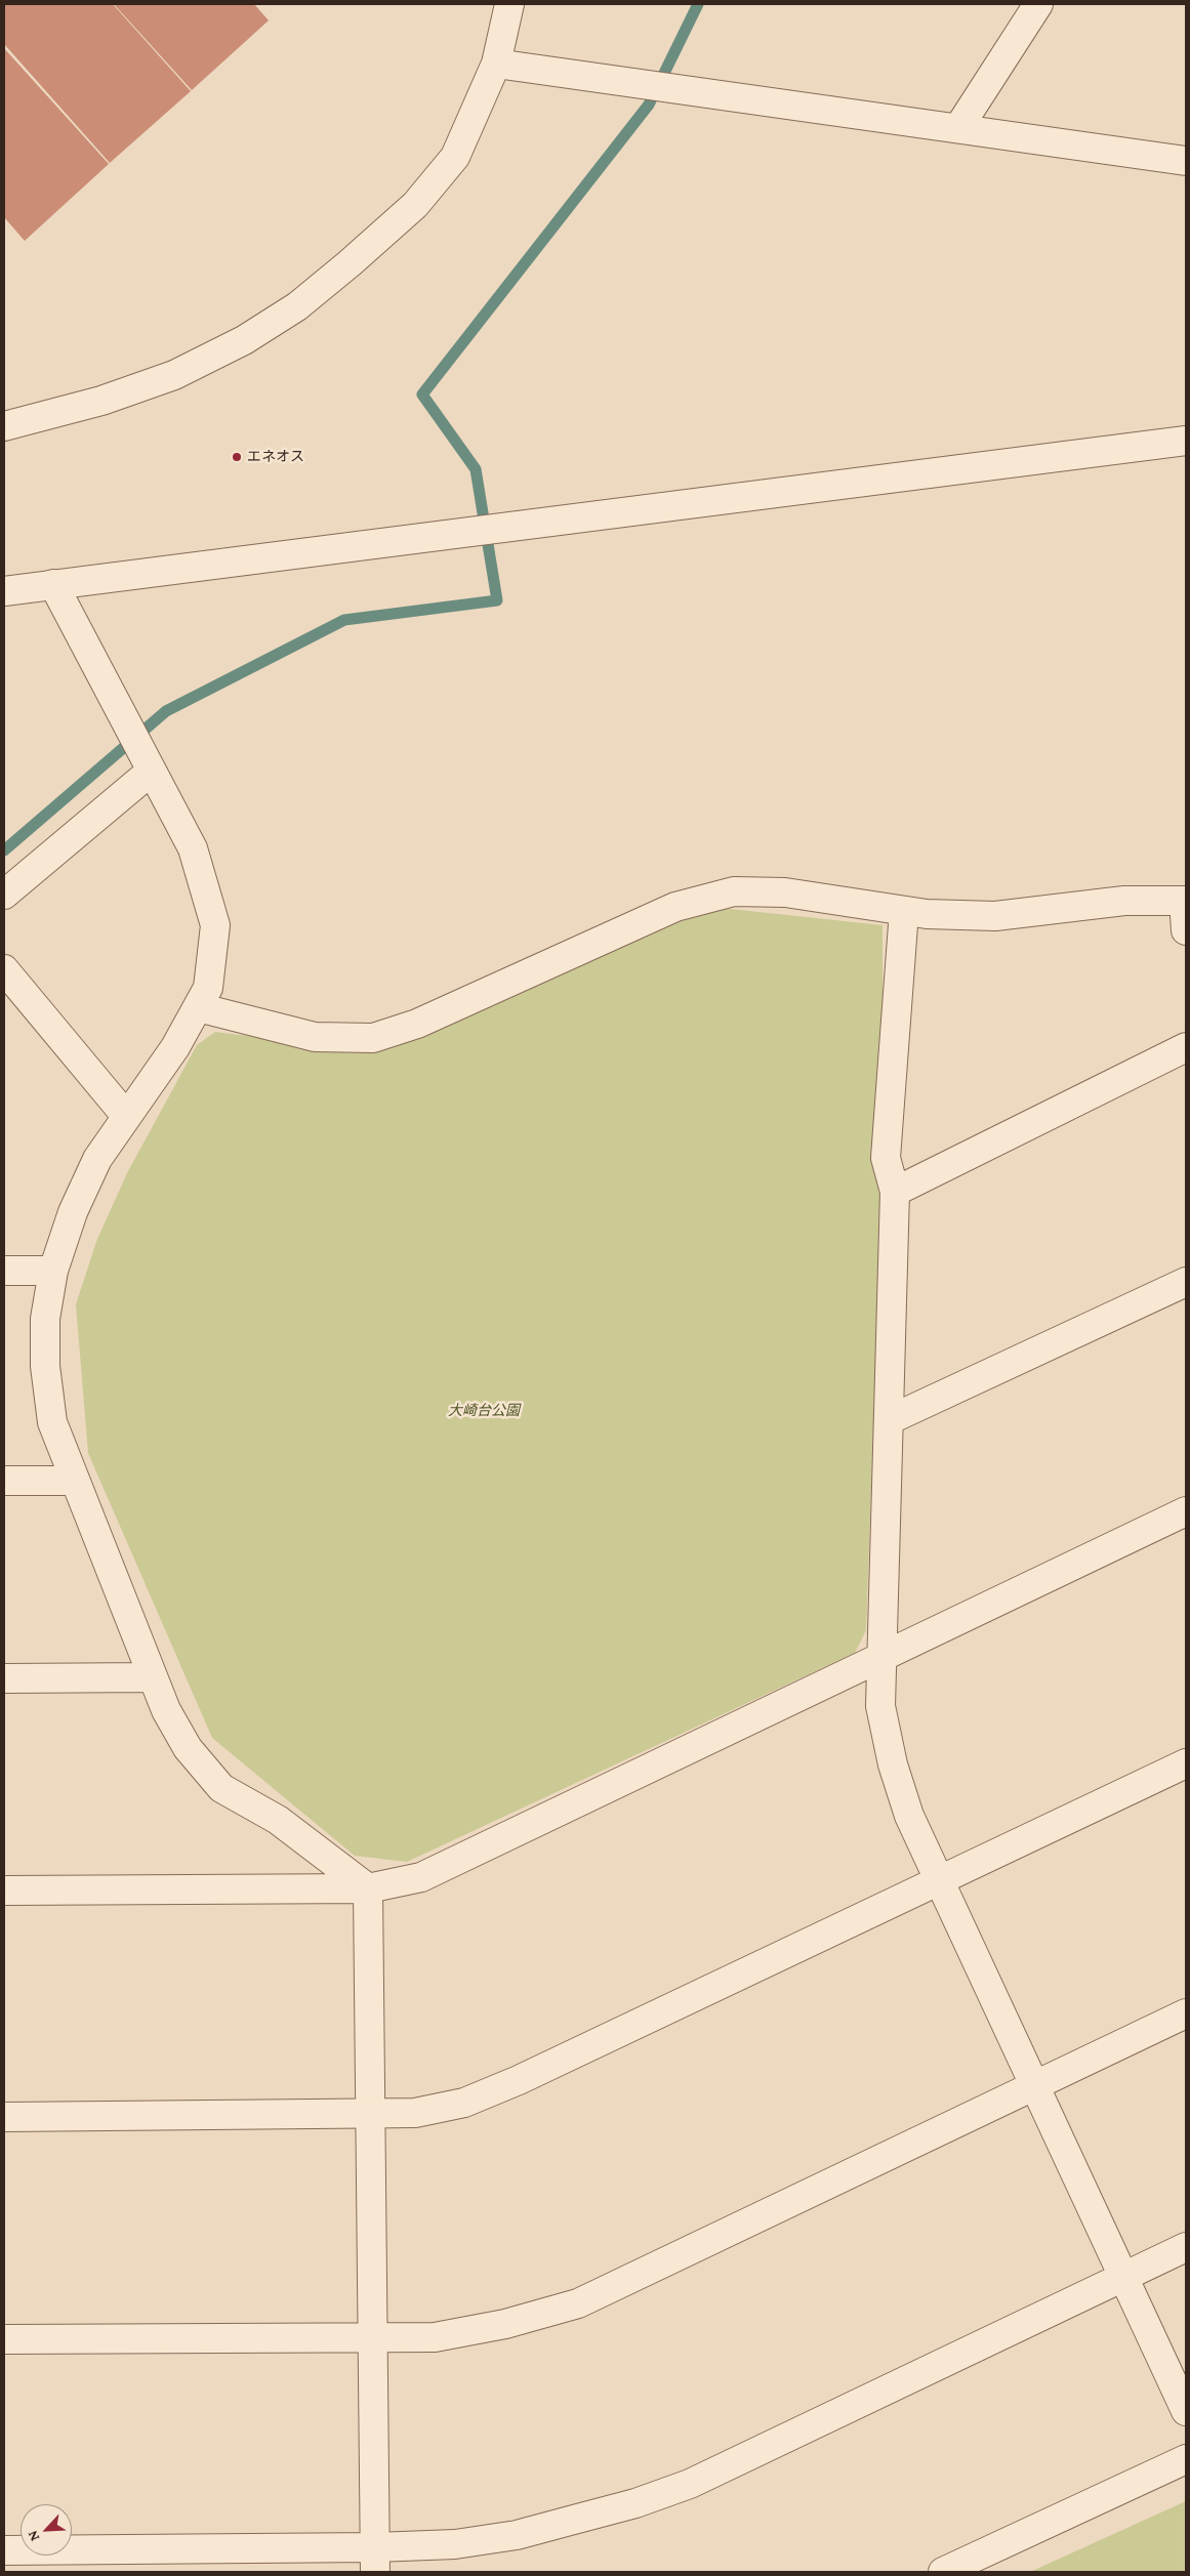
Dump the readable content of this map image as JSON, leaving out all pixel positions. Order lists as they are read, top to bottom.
{
  "parks": ["大崎台公園"],
  "places": ["エネオス"],
  "north": "bottom left"
}
